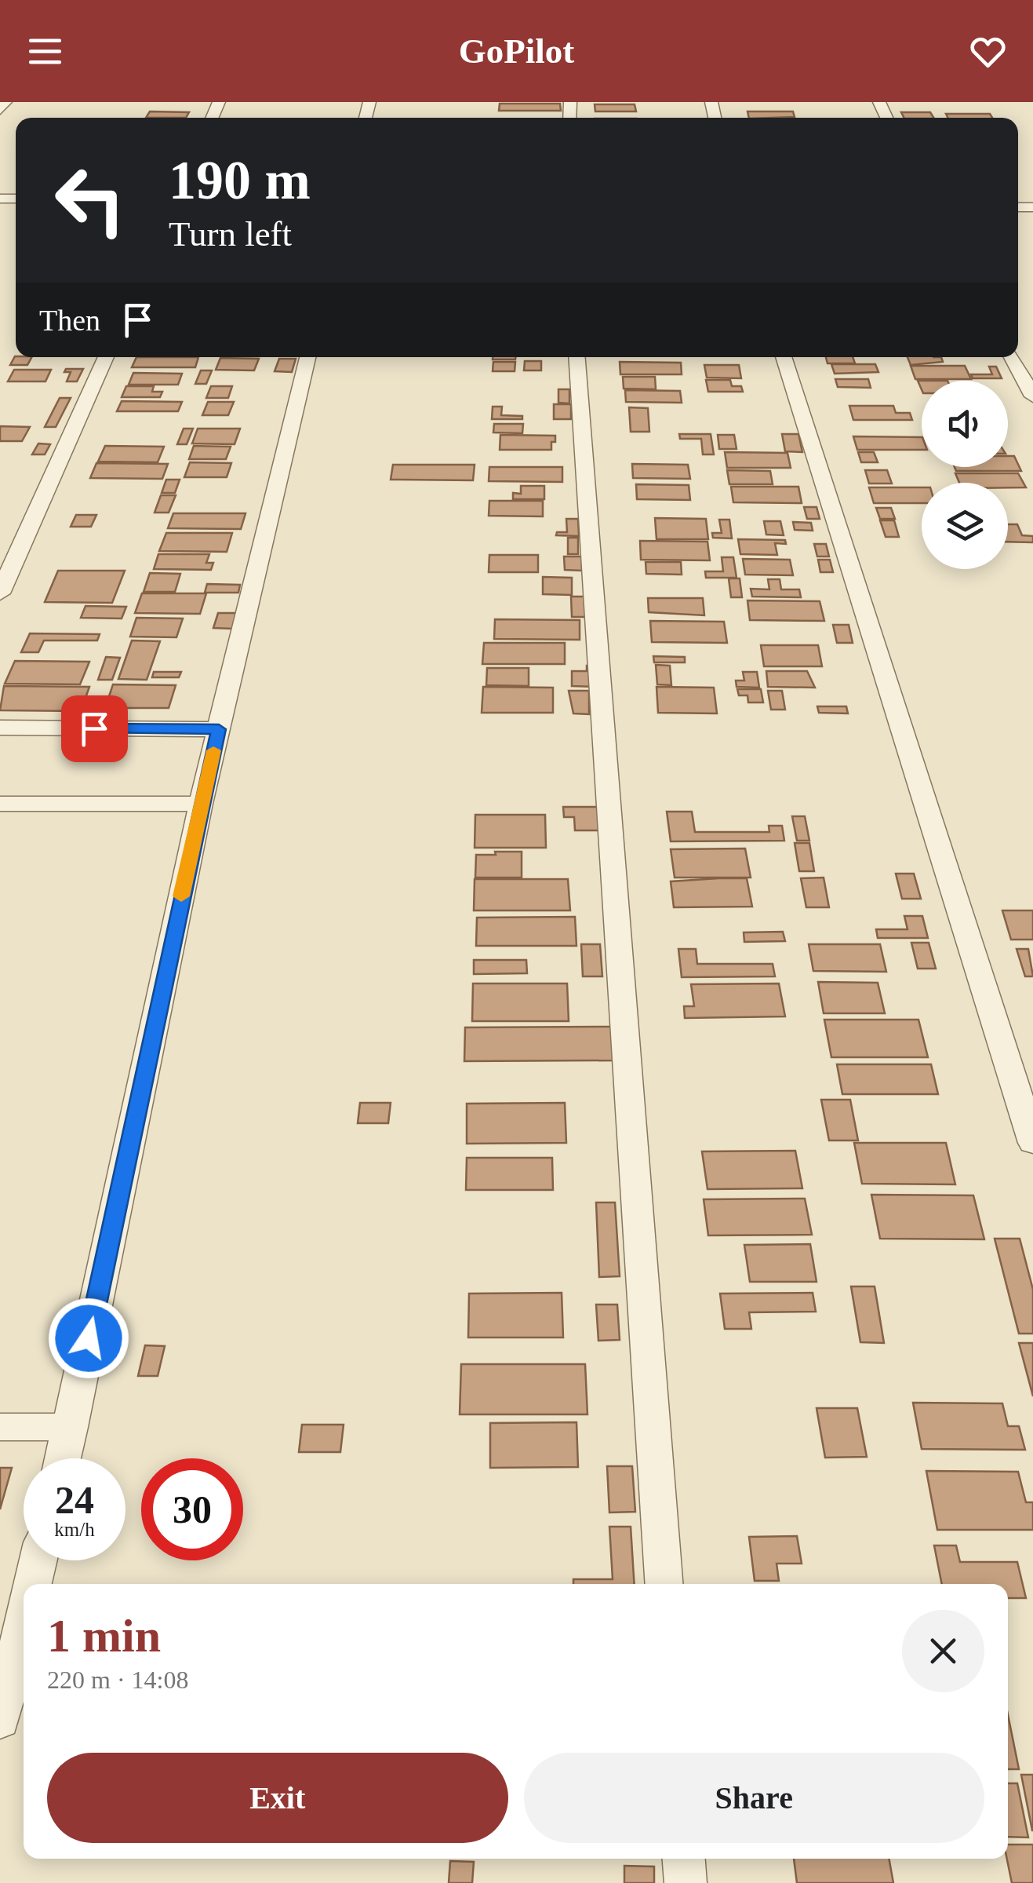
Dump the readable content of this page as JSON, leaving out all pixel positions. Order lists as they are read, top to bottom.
{
  "page": {
    "header": "GoPilot",
    "turn": ["190 m", "Turn left"],
    "then": "Then",
    "speed": "24 km/h",
    "limit": "30",
    "heading": ["1 min", "220 m · 14:08"],
    "buttons": ["Exit", "Share"]
  }
}
